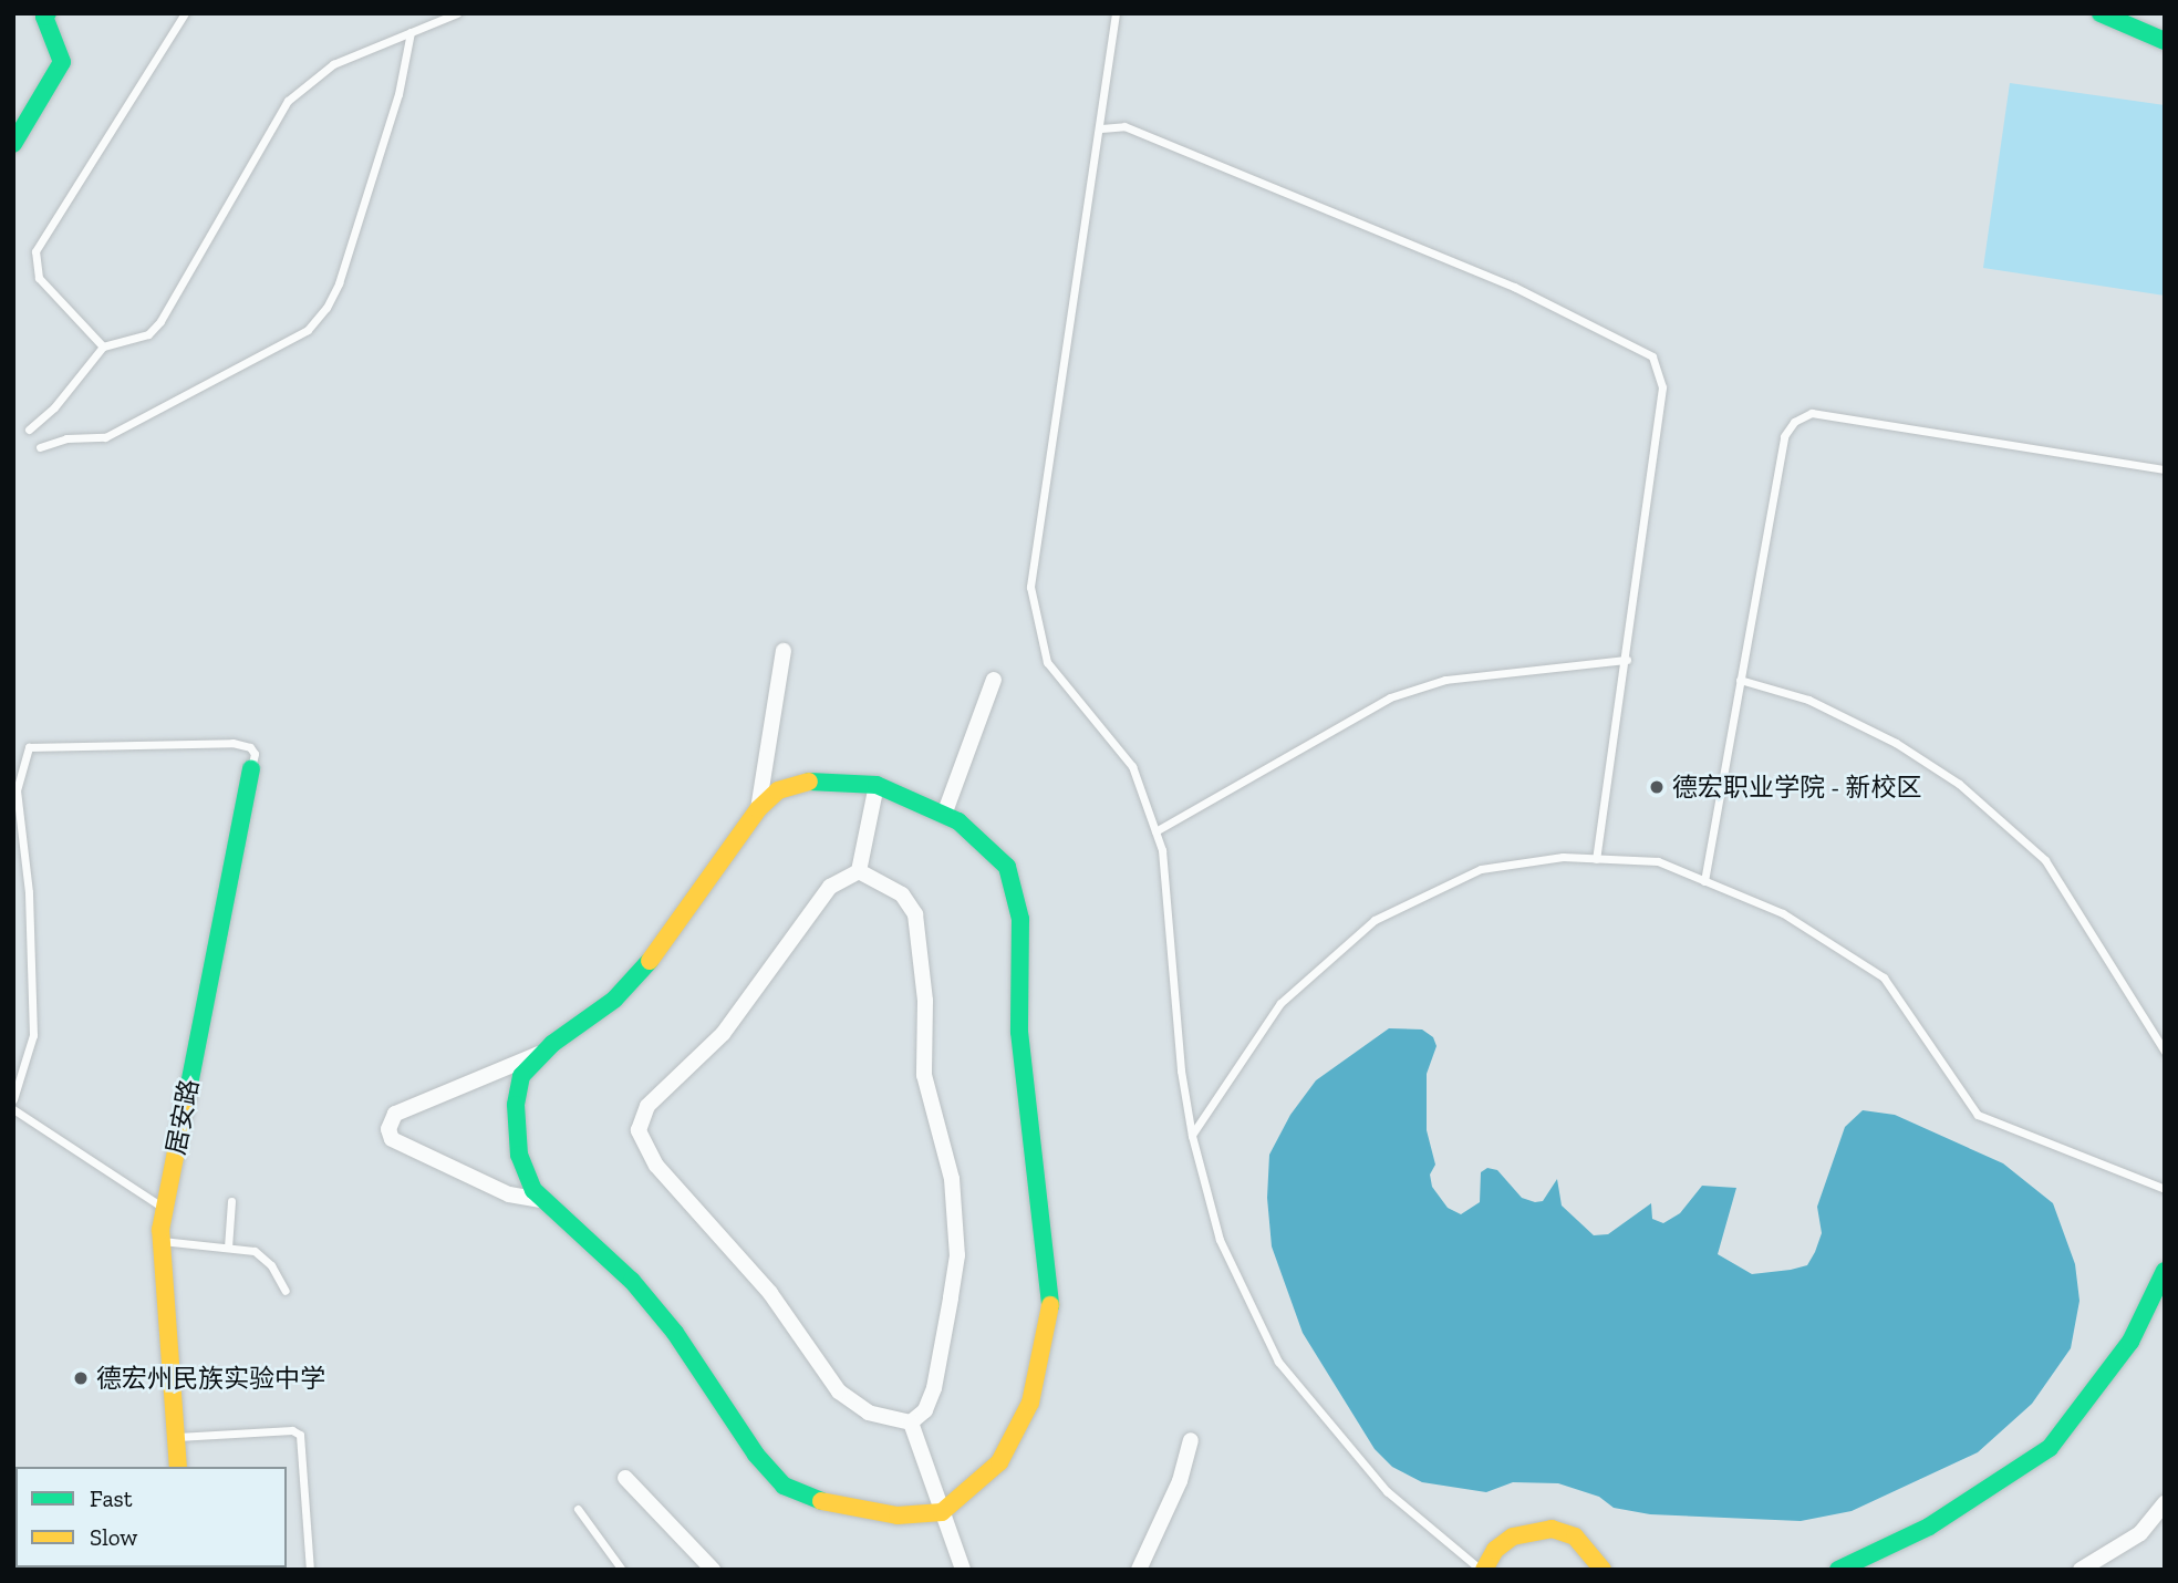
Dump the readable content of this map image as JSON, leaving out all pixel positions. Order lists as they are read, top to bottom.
{
  "streets": {
    "street": ["居安路"]
  },
  "places": ["德宏职业学院 - 新校区", "德宏州民族实验中学"],
  "legend": ["Fast", "Slow"]
}
